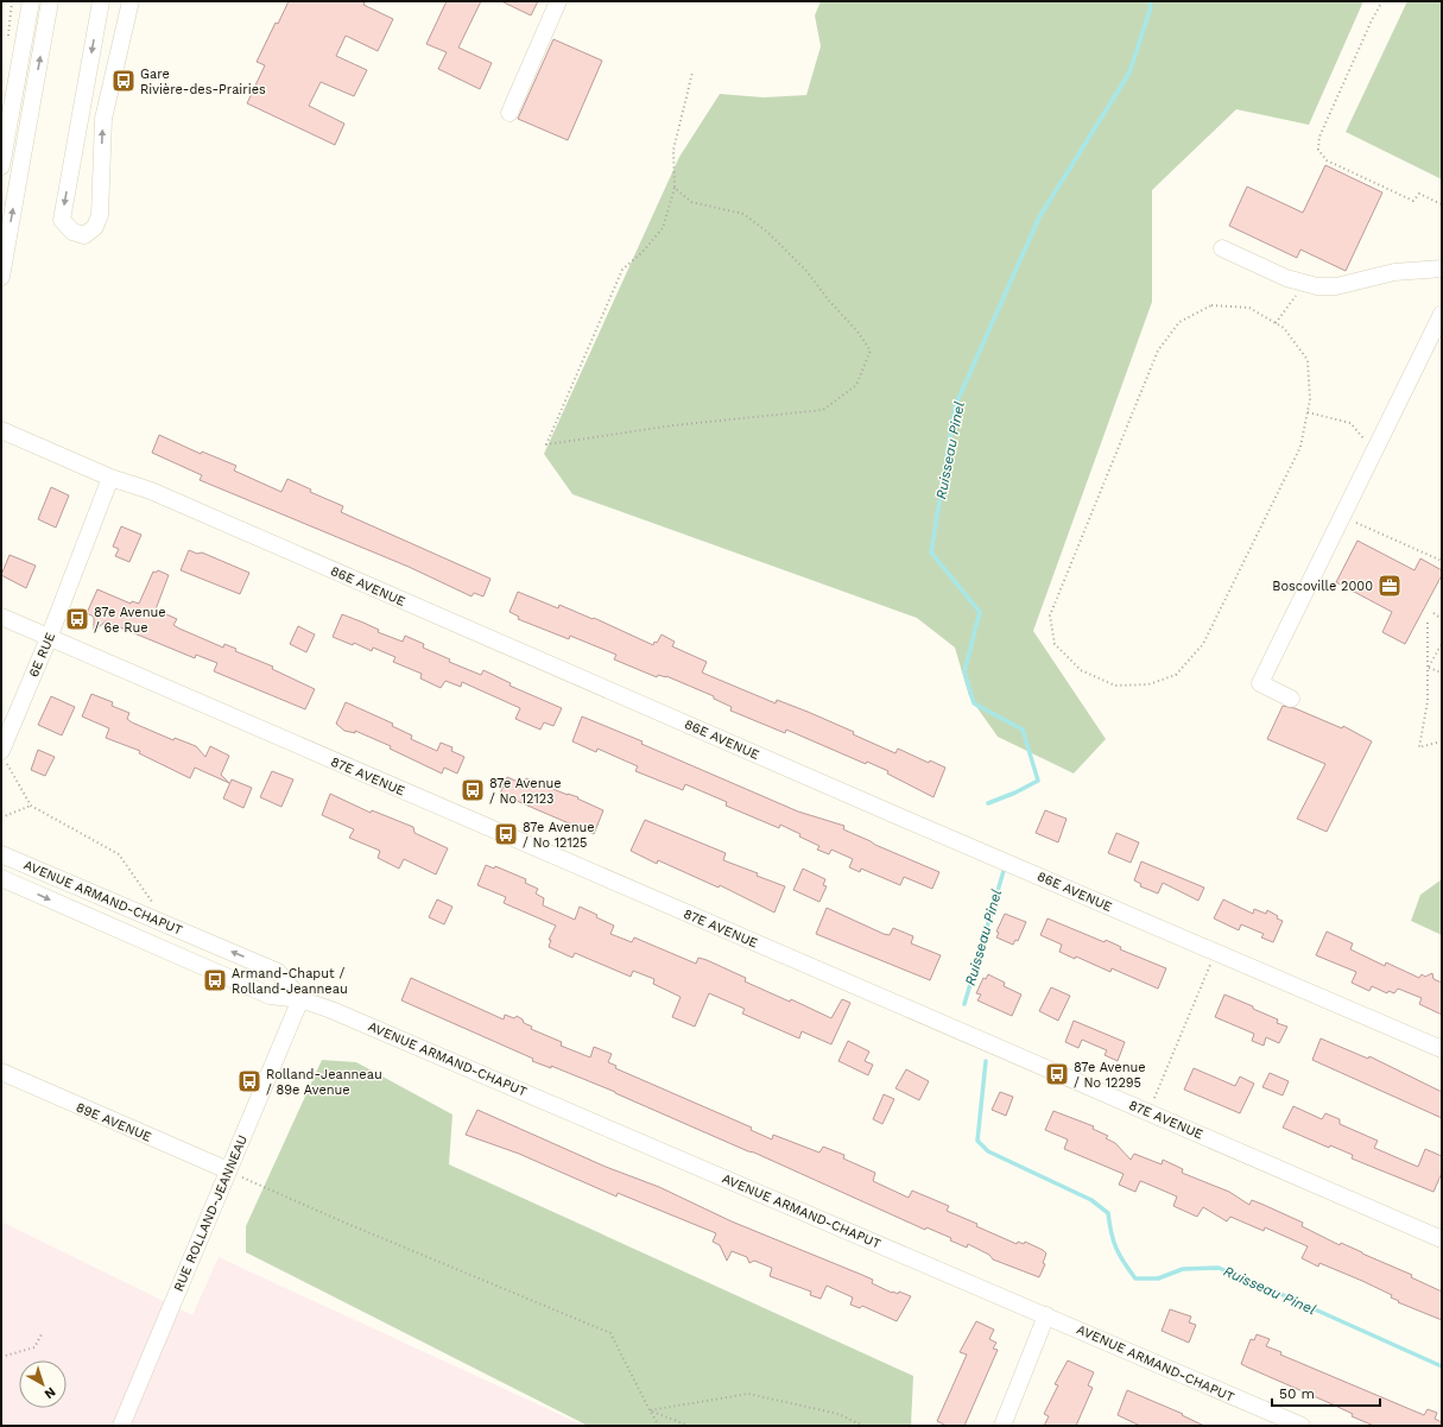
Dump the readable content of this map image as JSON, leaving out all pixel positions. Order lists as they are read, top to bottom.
{
  "streets": {
    "street": [
      "86E AVENUE",
      "6E RUE",
      "87E AVENUE",
      "AVENUE ARMAND-CHAPUT",
      "89E AVENUE",
      "RUE ROLLAND-JEANNEAU"
    ]
  },
  "crossings": [
    ["86E AVENUE", "6E RUE"],
    ["6E RUE", "87E AVENUE"],
    ["AVENUE ARMAND-CHAPUT", "RUE ROLLAND-JEANNEAU"],
    ["89E AVENUE", "RUE ROLLAND-JEANNEAU"]
  ],
  "water": ["Ruisseau Pinel"],
  "places": {
    "bus stop": [
      "Gare Rivière-des-Prairies",
      "87e Avenue / 6e Rue",
      "87e Avenue / No 12123",
      "87e Avenue / No 12125",
      "Armand-Chaput / Rolland-Jeanneau",
      "87e Avenue / No 12295",
      "Rolland-Jeanneau / 89e Avenue"
    ],
    "office": ["Boscoville 2000"]
  },
  "scale_bar": "50 m",
  "north": "bottom right"
}
